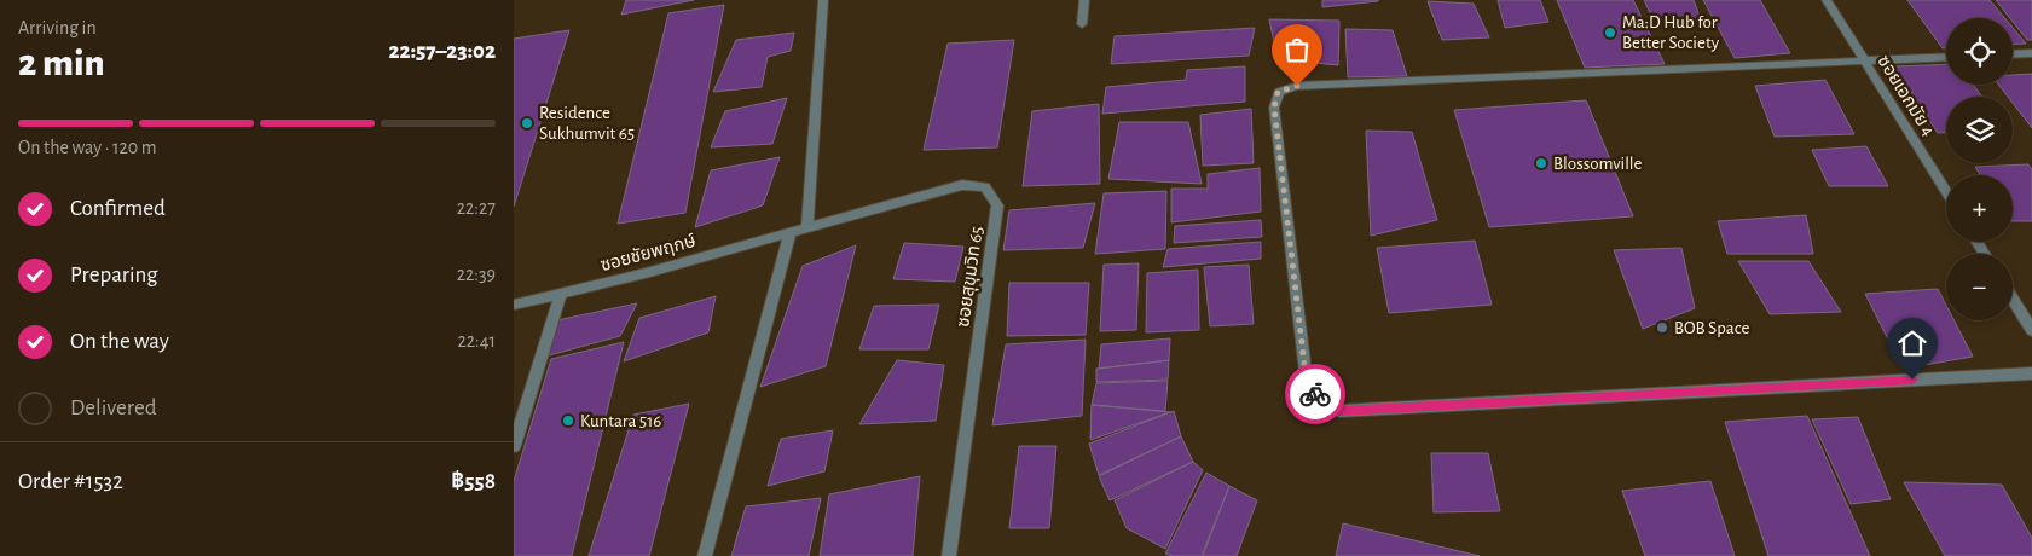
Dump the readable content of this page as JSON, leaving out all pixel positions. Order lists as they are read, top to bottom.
{
  "streets": {
    "street": ["ซอยเอกมัย 4", "ซอยชัยพฤกษ์", "ซอยสุขุมวิท 65"]
  },
  "crossings": [
    ["ซอยชัยพฤกษ์", "ซอยสุขุมวิท 65"]
  ],
  "places": [
    "Ma:D Hub for Better Society",
    "Residence Sukhumvit 65",
    "Blossomville",
    "BOB Space",
    "Kuntara 516"
  ],
  "page": {
    "heading": ["2 min", "Arriving in", "22:57–23:02"],
    "panel": ["Order #1532", "฿558"],
    "map_buttons": ["+", "−"],
    "bar": "On the way · 120 m",
    "list": [
      ["Confirmed", "22:27"],
      ["Preparing", "22:39"],
      ["On the way", "22:41"],
      "Delivered"
    ]
  }
}
